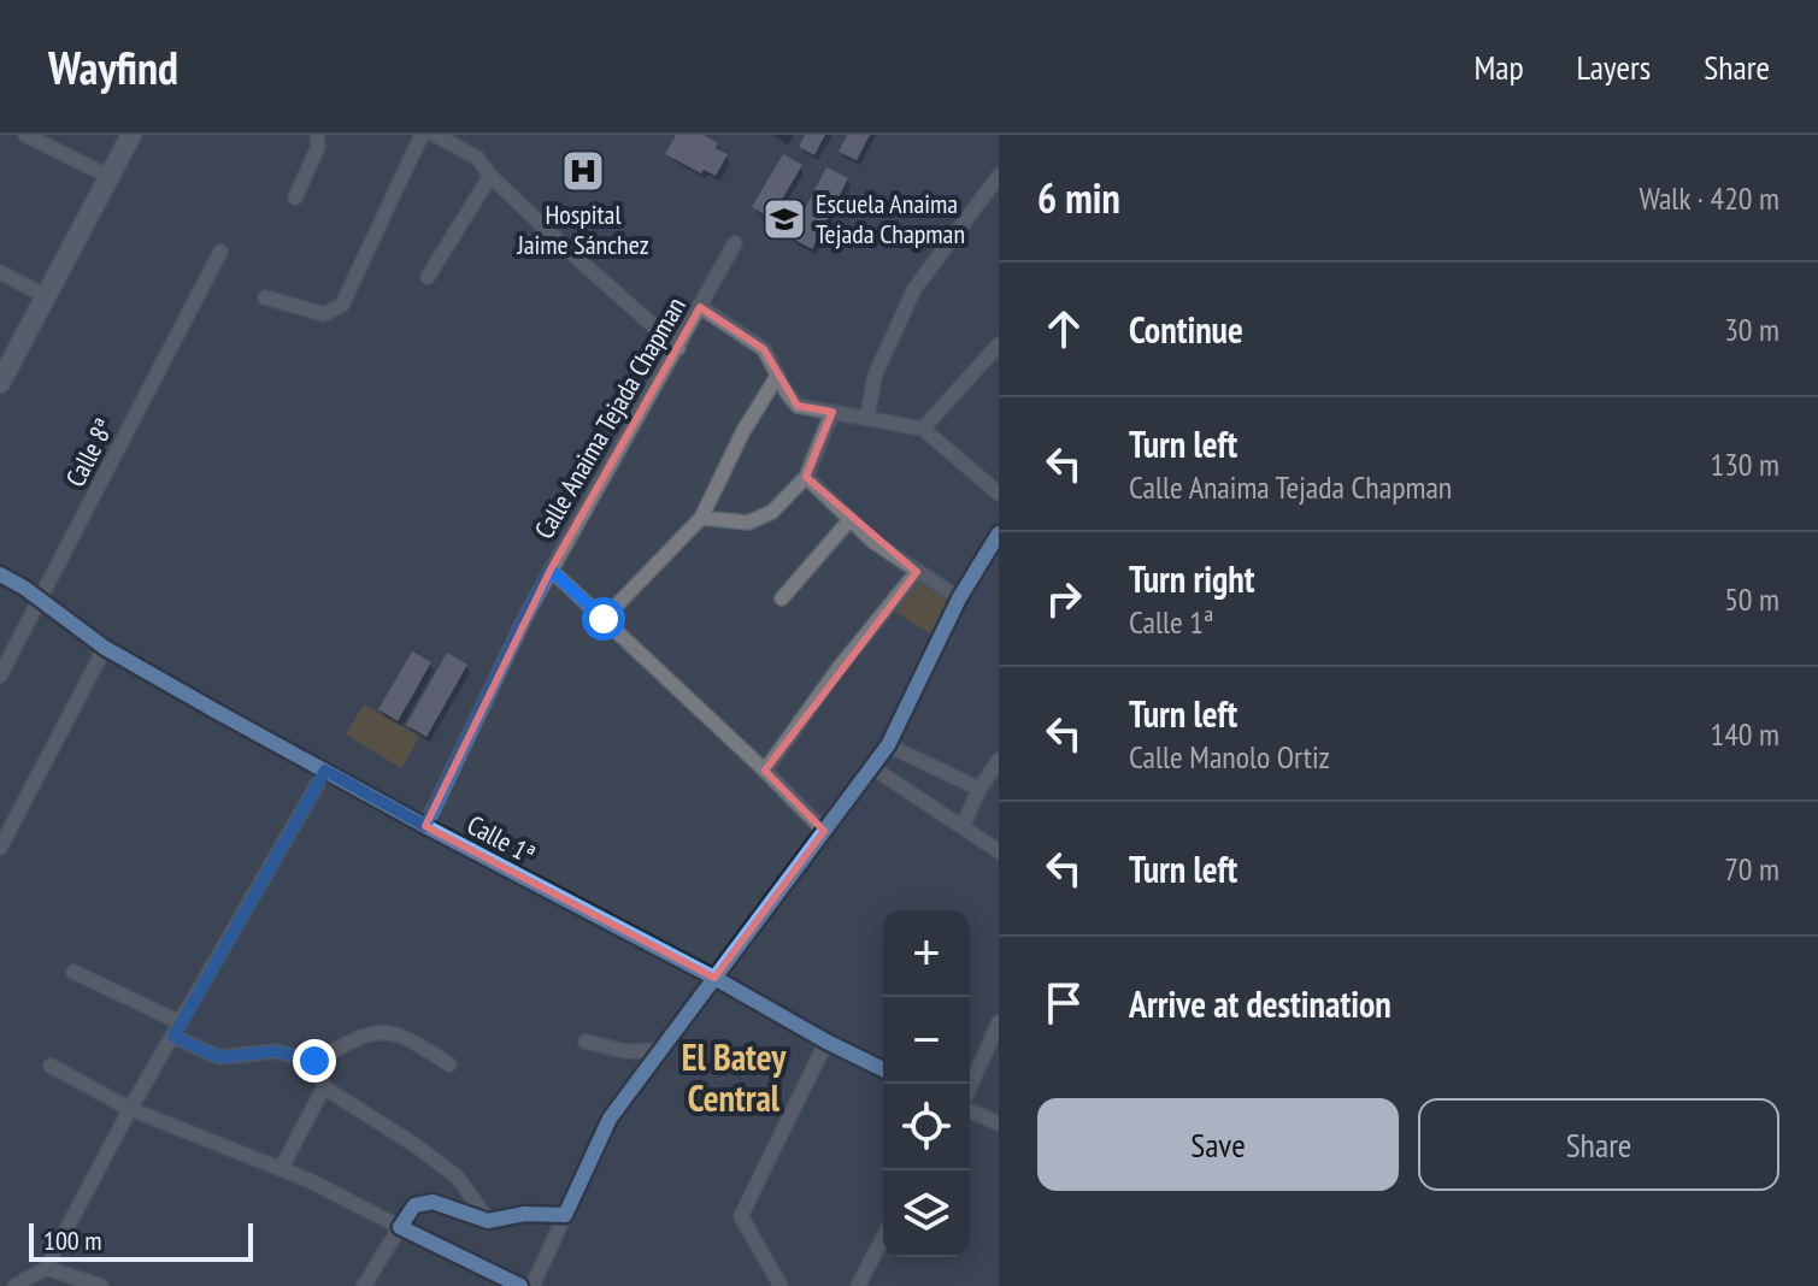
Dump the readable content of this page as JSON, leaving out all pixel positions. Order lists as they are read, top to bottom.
{
  "streets": {
    "street": ["Calle Anaima Tejada Chapman", "Calle 8ª", "Calle 1ª"]
  },
  "crossings": [
    ["Calle Anaima Tejada Chapman", "Calle 1ª"],
    ["Calle 8ª", "Calle 1ª"]
  ],
  "districts": ["El Batey Central"],
  "places": {
    "hospital": ["Hospital Jaime Sánchez"],
    "school or university": ["Escuela Anaima Tejada Chapman"]
  },
  "scale_bar": "100 m",
  "page": {
    "header": "Wayfind",
    "nav": ["Map", "Layers", "Share"],
    "heading": ["6 min", "Walk · 420 m"],
    "list": [
      ["Continue", "30 m"],
      ["Turn left", "Calle Anaima Tejada Chapman", "130 m"],
      ["Turn right", "Calle 1ª", "50 m"],
      ["Turn left", "Calle Manolo Ortiz", "140 m"],
      ["Turn left", "70 m"],
      "Arrive at destination"
    ],
    "map_buttons": ["+", "−"],
    "buttons": ["Save", "Share"],
    "scale": "100 m"
  }
}
